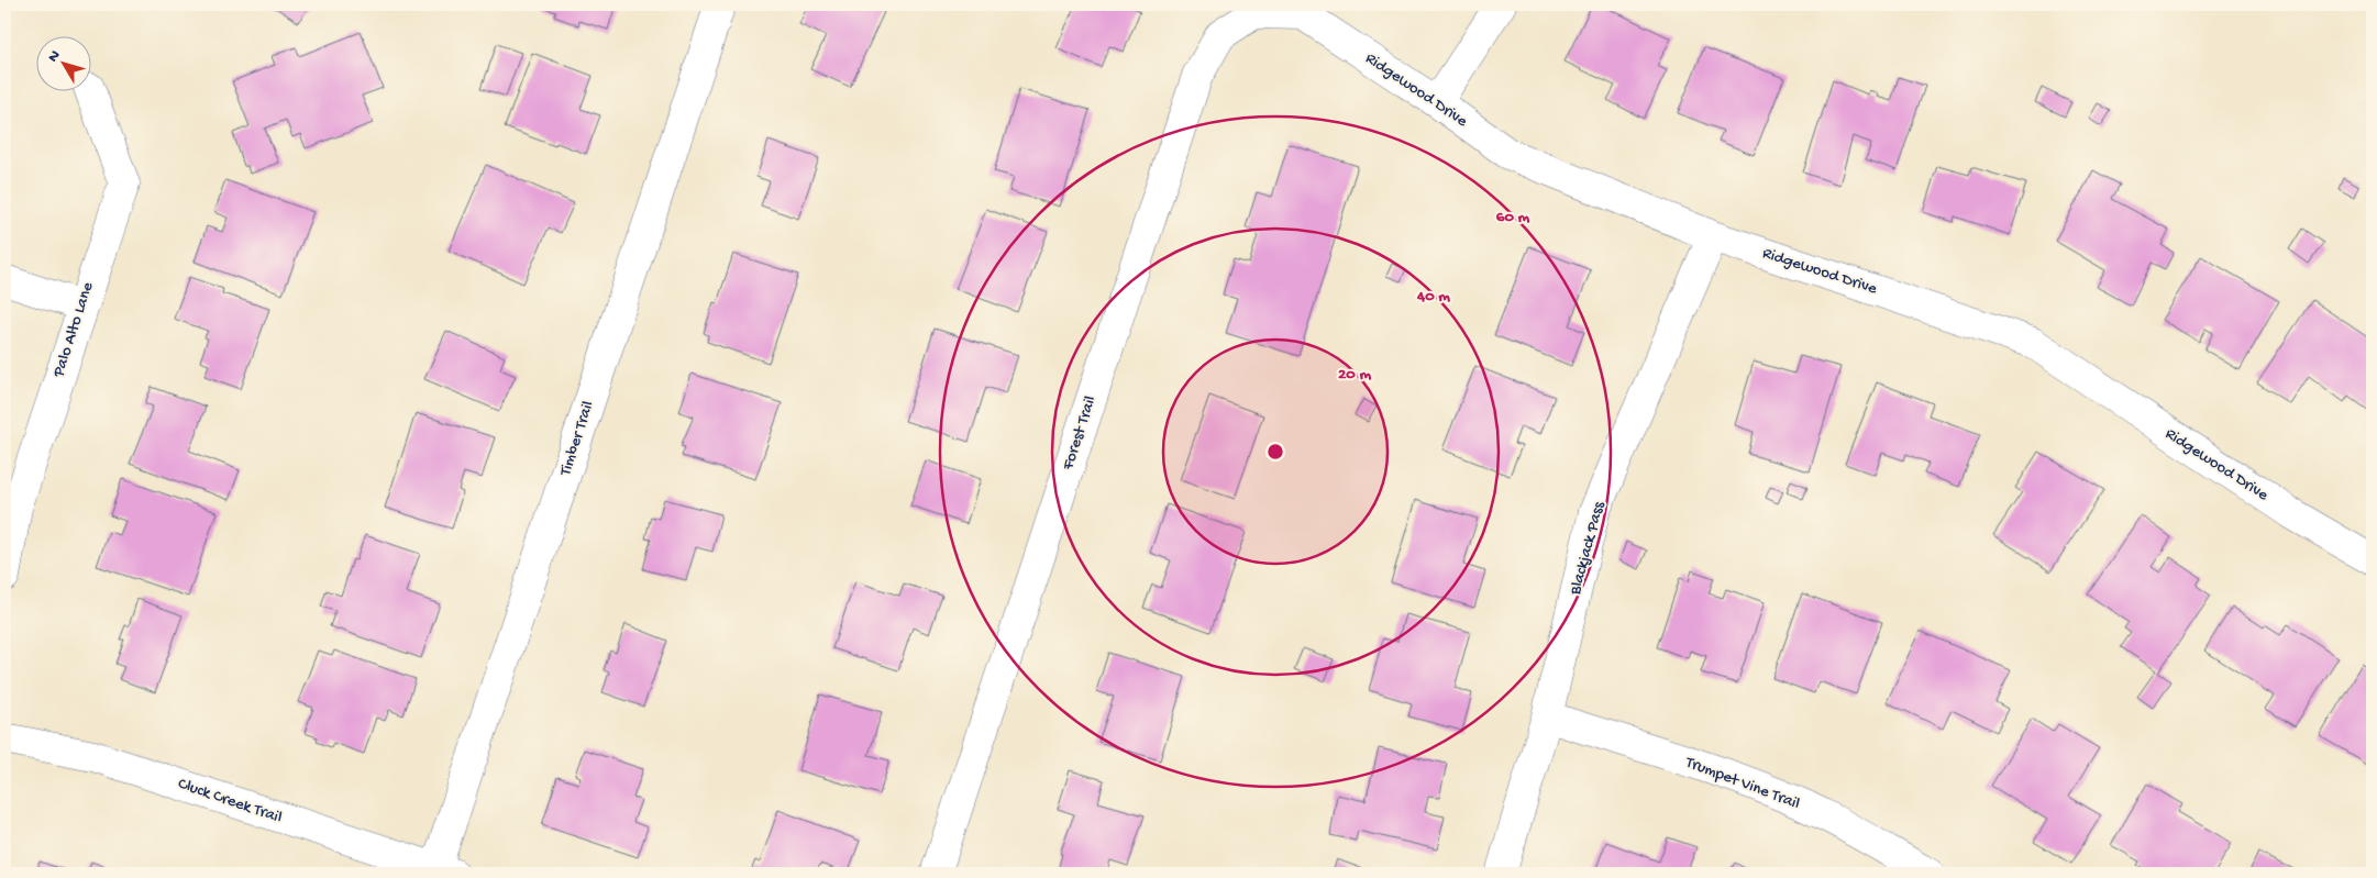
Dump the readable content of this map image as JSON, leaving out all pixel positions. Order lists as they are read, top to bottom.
{
  "streets": {
    "street": [
      "Ridgewood Drive",
      "Palo Alto Lane",
      "Forest Trail",
      "Timber Trail",
      "Blackjack Pass",
      "Trumpet Vine Trail",
      "Cluck Creek Trail"
    ]
  },
  "crossings": [
    ["Ridgewood Drive", "Forest Trail"],
    ["Ridgewood Drive", "Blackjack Pass"],
    ["Timber Trail", "Cluck Creek Trail"],
    ["Blackjack Pass", "Trumpet Vine Trail"]
  ],
  "north": "top left",
  "rings": ["60 m", "40 m", "20 m"]
}
